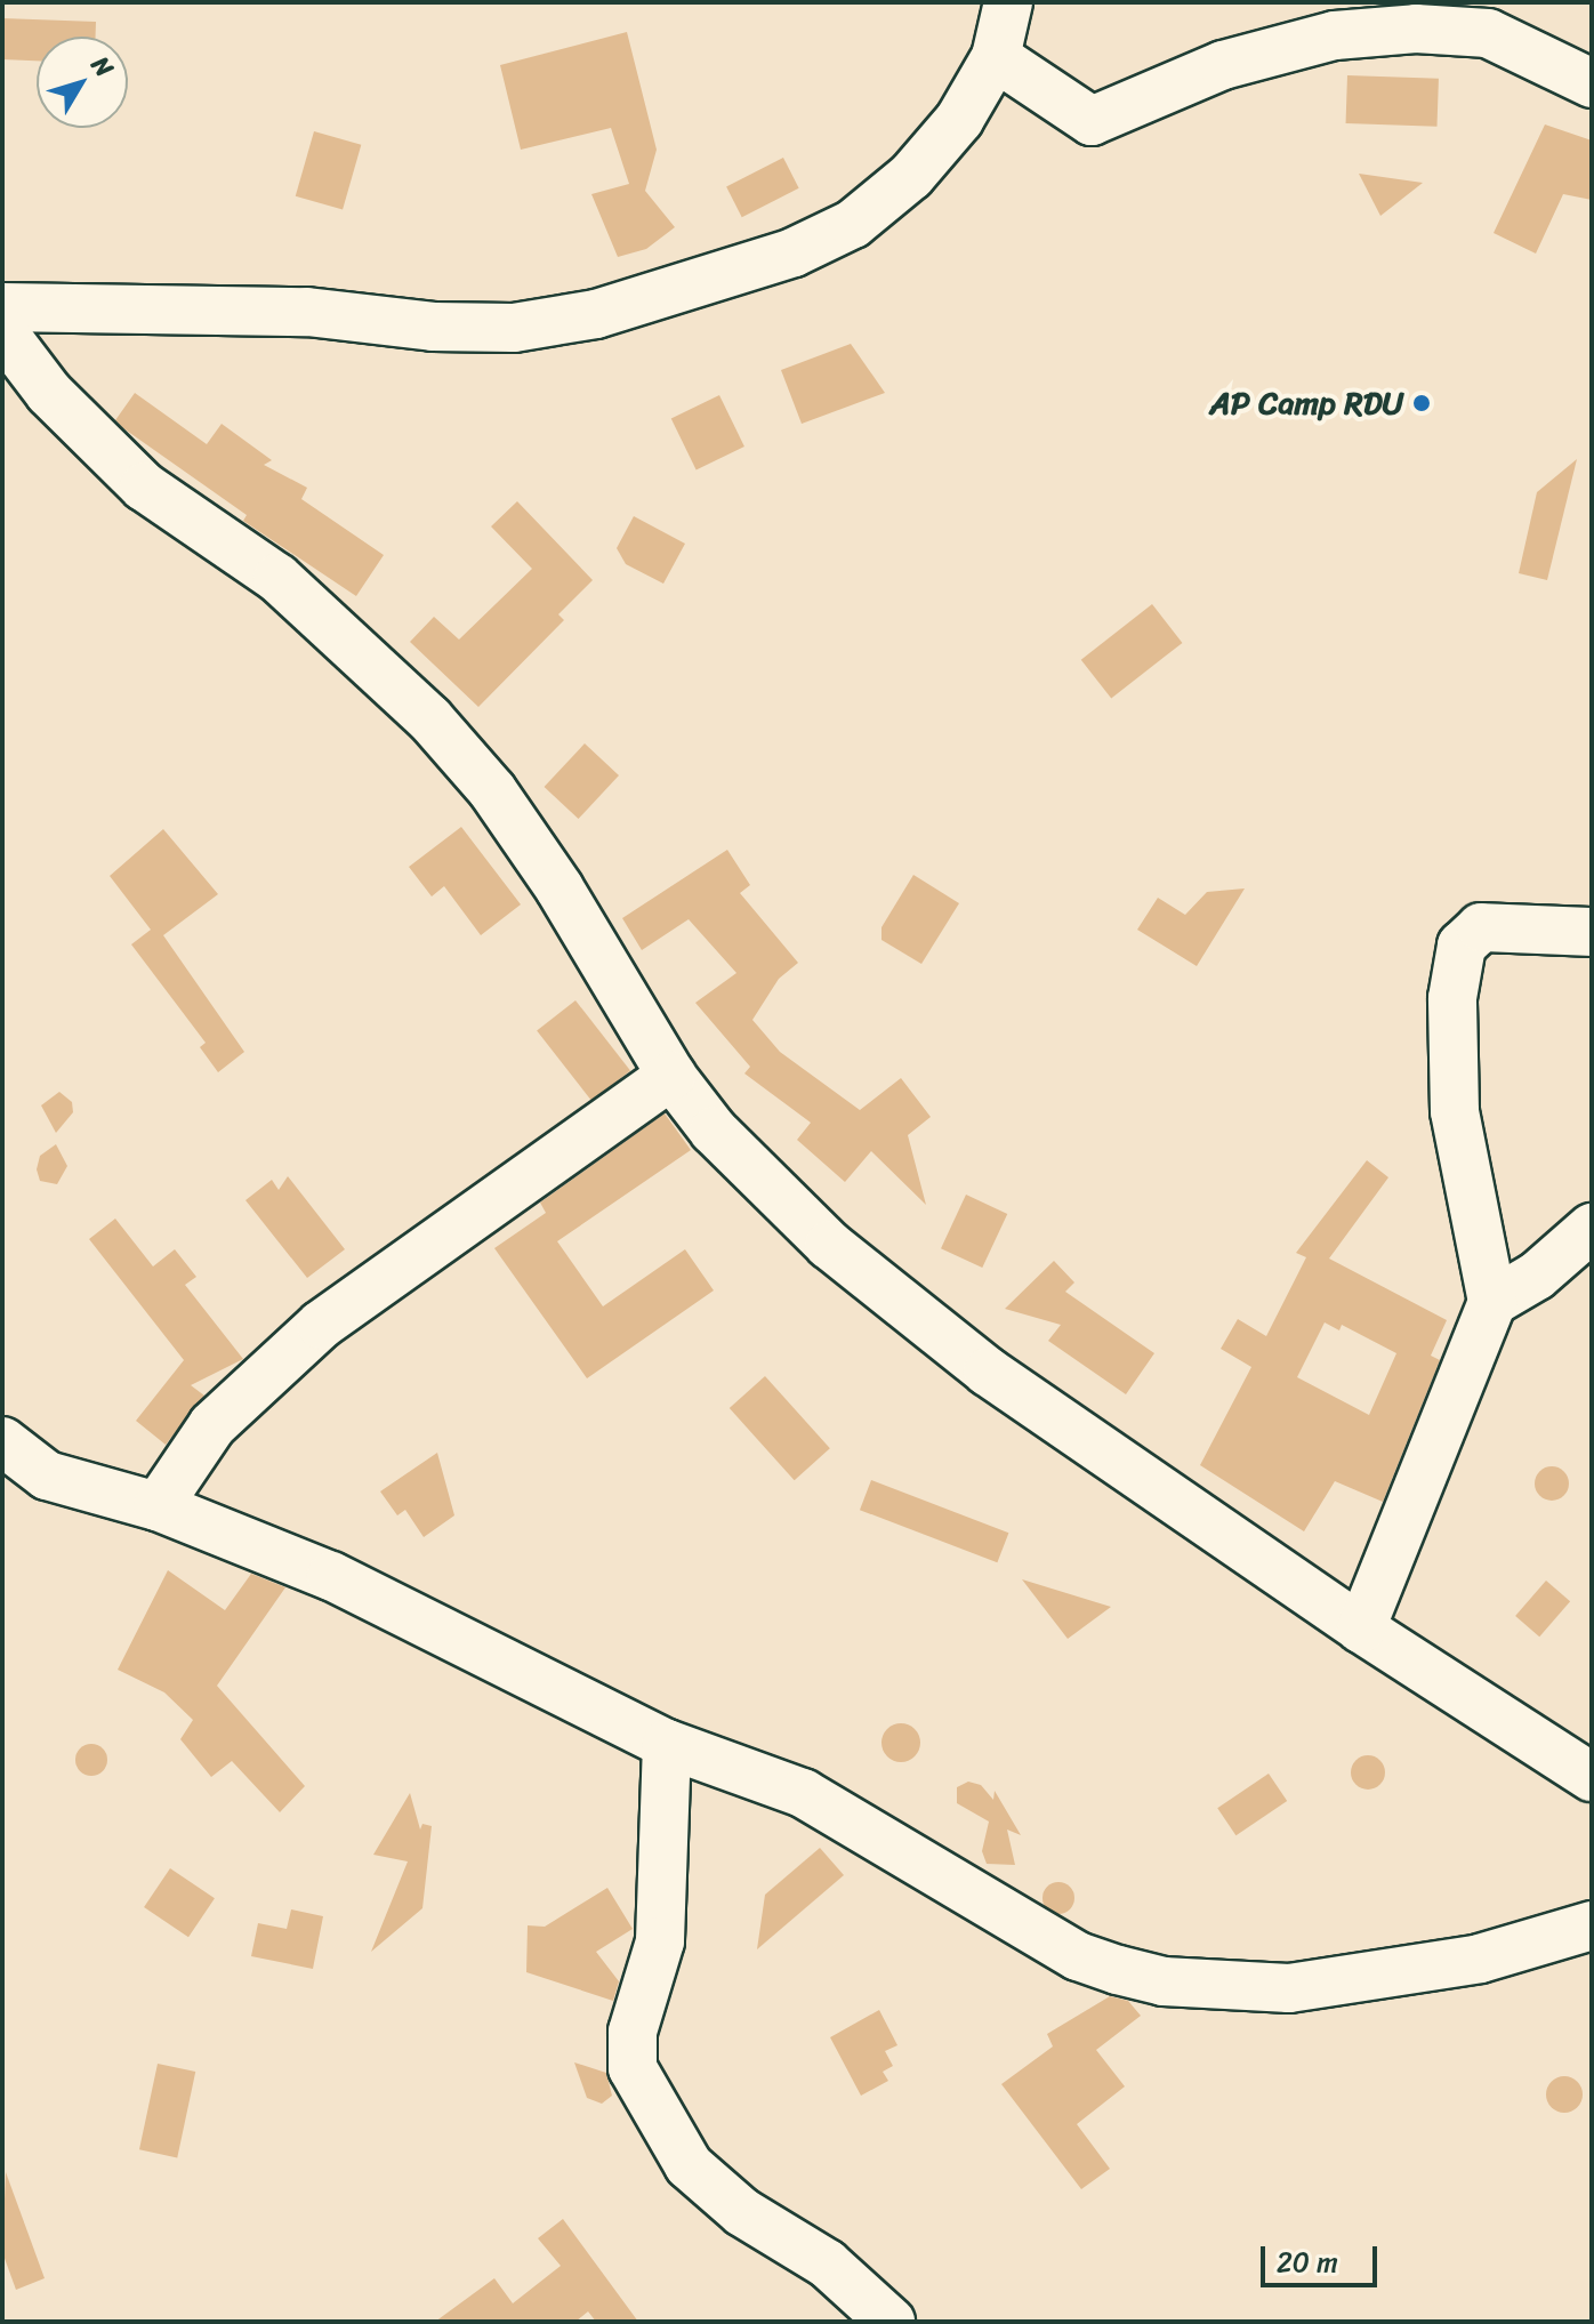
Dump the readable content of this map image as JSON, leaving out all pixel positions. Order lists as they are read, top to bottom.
{
  "places": ["AP Camp RDU"],
  "scale_bar": "20 m",
  "north": "top right"
}
